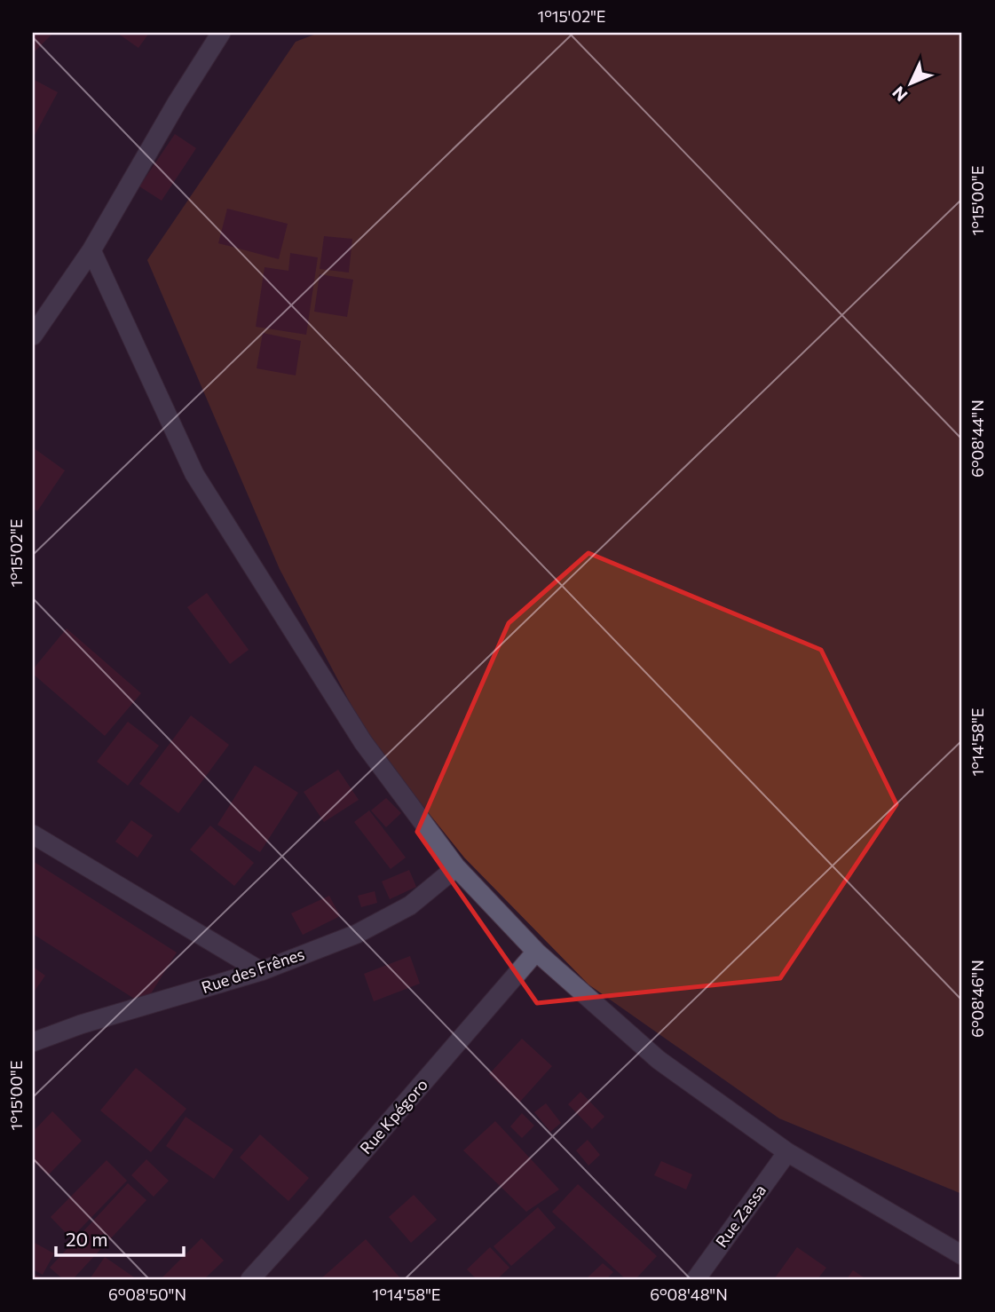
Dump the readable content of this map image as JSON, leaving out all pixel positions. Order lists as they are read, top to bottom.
{
  "streets": {
    "street": ["Rue des Frênes", "Rue Kpégoro", "Rue Zassa"]
  },
  "scale_bar": "20 m",
  "north": "bottom left",
  "coordinates": [
    "1°15'02\"E",
    "1°15'00\"E",
    "6°08'44\"N",
    "1°14'58\"E",
    "6°08'46\"N",
    "6°08'50\"N",
    "6°08'48\"N"
  ]
}
